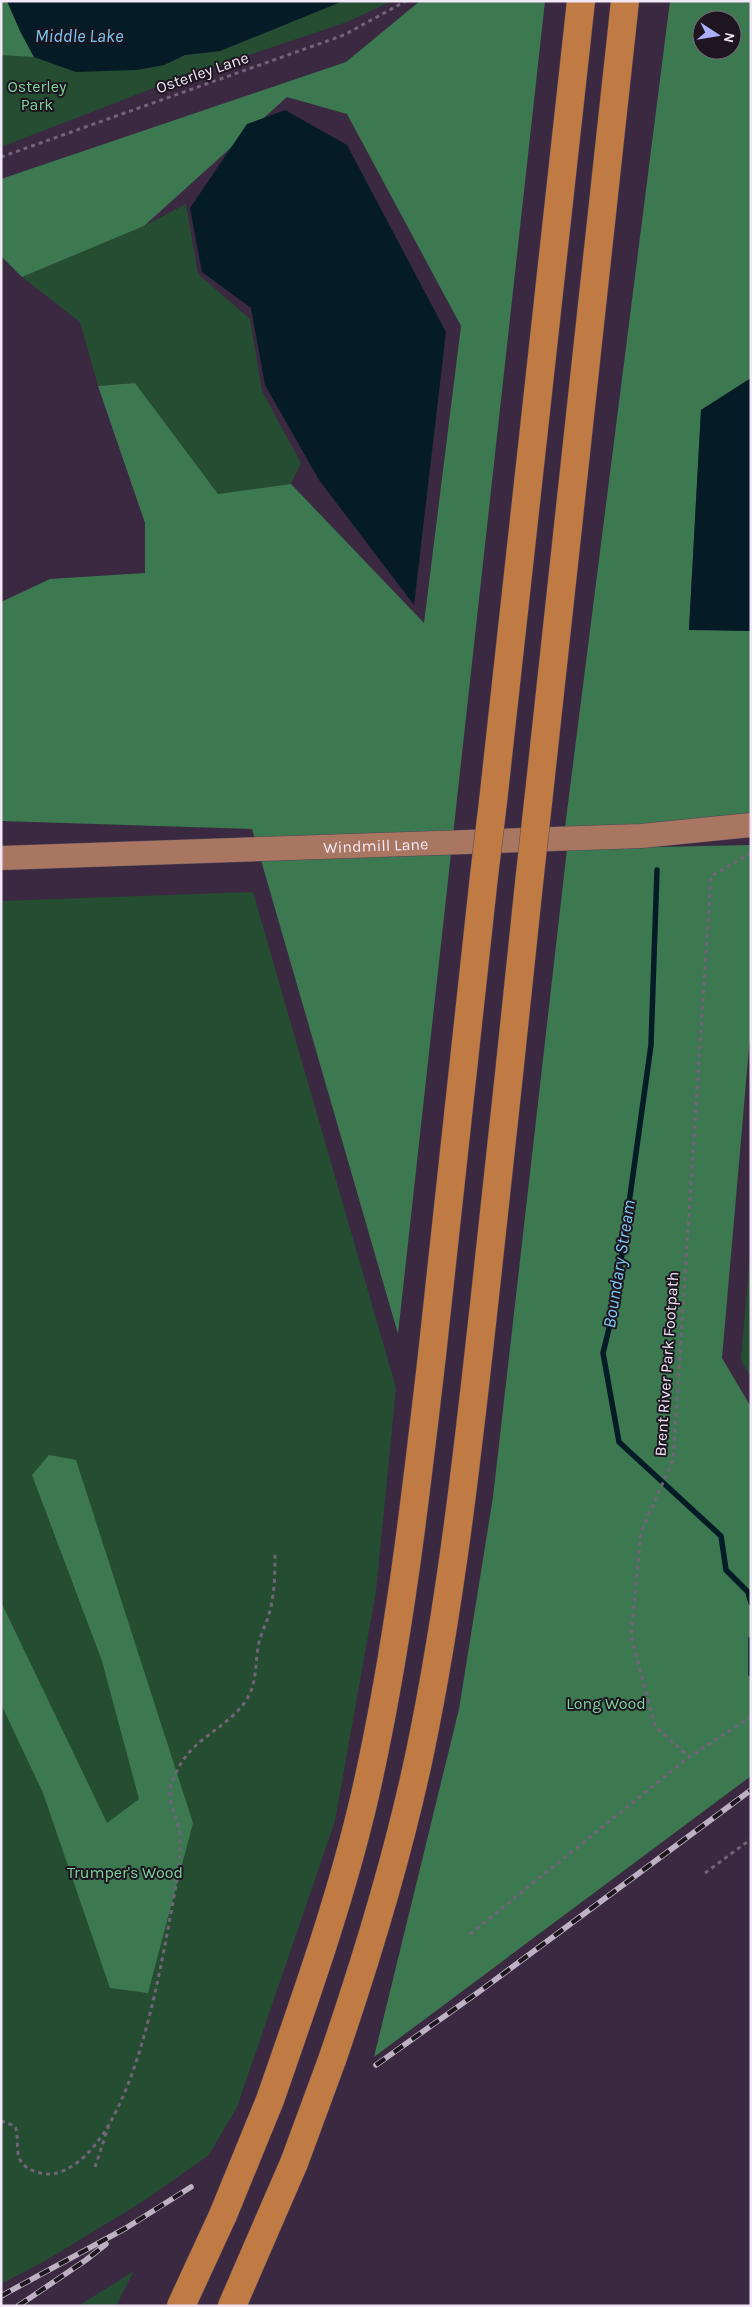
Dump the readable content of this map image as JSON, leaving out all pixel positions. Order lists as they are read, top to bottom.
{
  "streets": {
    "main road": ["Windmill Lane"],
    "path": ["Osterley Lane", "Brent River Park Footpath"]
  },
  "water": ["Middle Lake", "Boundary Stream"],
  "parks": ["Osterley Park", "Long Wood", "Trumper's Wood"],
  "north": "right"
}
